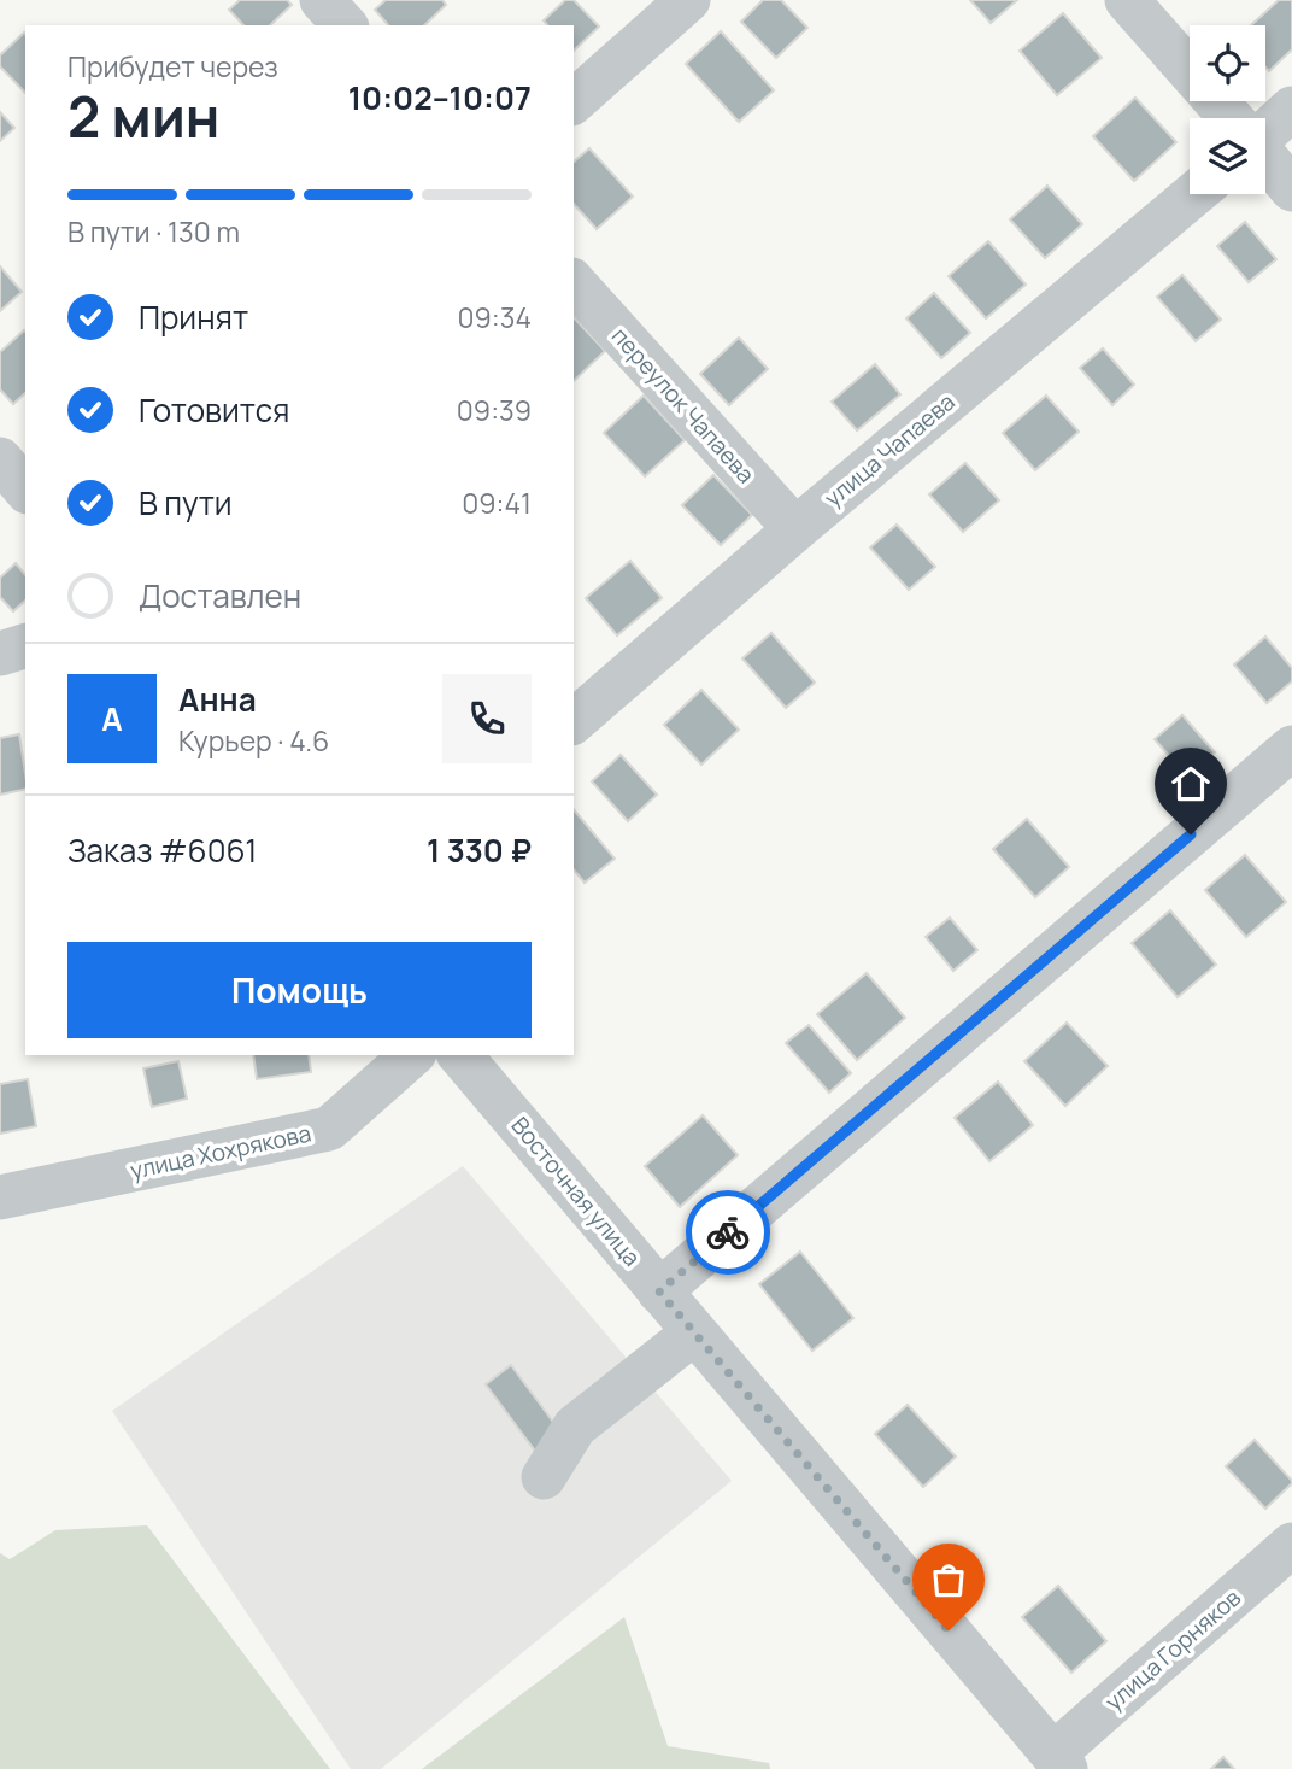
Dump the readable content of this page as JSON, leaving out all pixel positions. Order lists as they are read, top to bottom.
{
  "streets": {
    "street": [
      "переулок Чапаева",
      "улица Чапаева",
      "улица Хохрякова",
      "Восточная улица",
      "улица Горняков"
    ]
  },
  "crossings": [
    ["переулок Чапаева", "улица Чапаева"],
    ["Восточная улица", "улица Горняков"]
  ],
  "page": {
    "heading": ["2 мин", "Прибудет через", "10:02–10:07"],
    "panel": [
      "Анна",
      "Курьер · 4.6",
      "Заказ #6061",
      "1 330 ₽"
    ],
    "bar": "В пути · 130 m",
    "list": [
      ["Принят", "09:34"],
      ["Готовится", "09:39"],
      ["В пути", "09:41"],
      "Доставлен"
    ],
    "round": "А",
    "buttons": "Помощь"
  }
}
